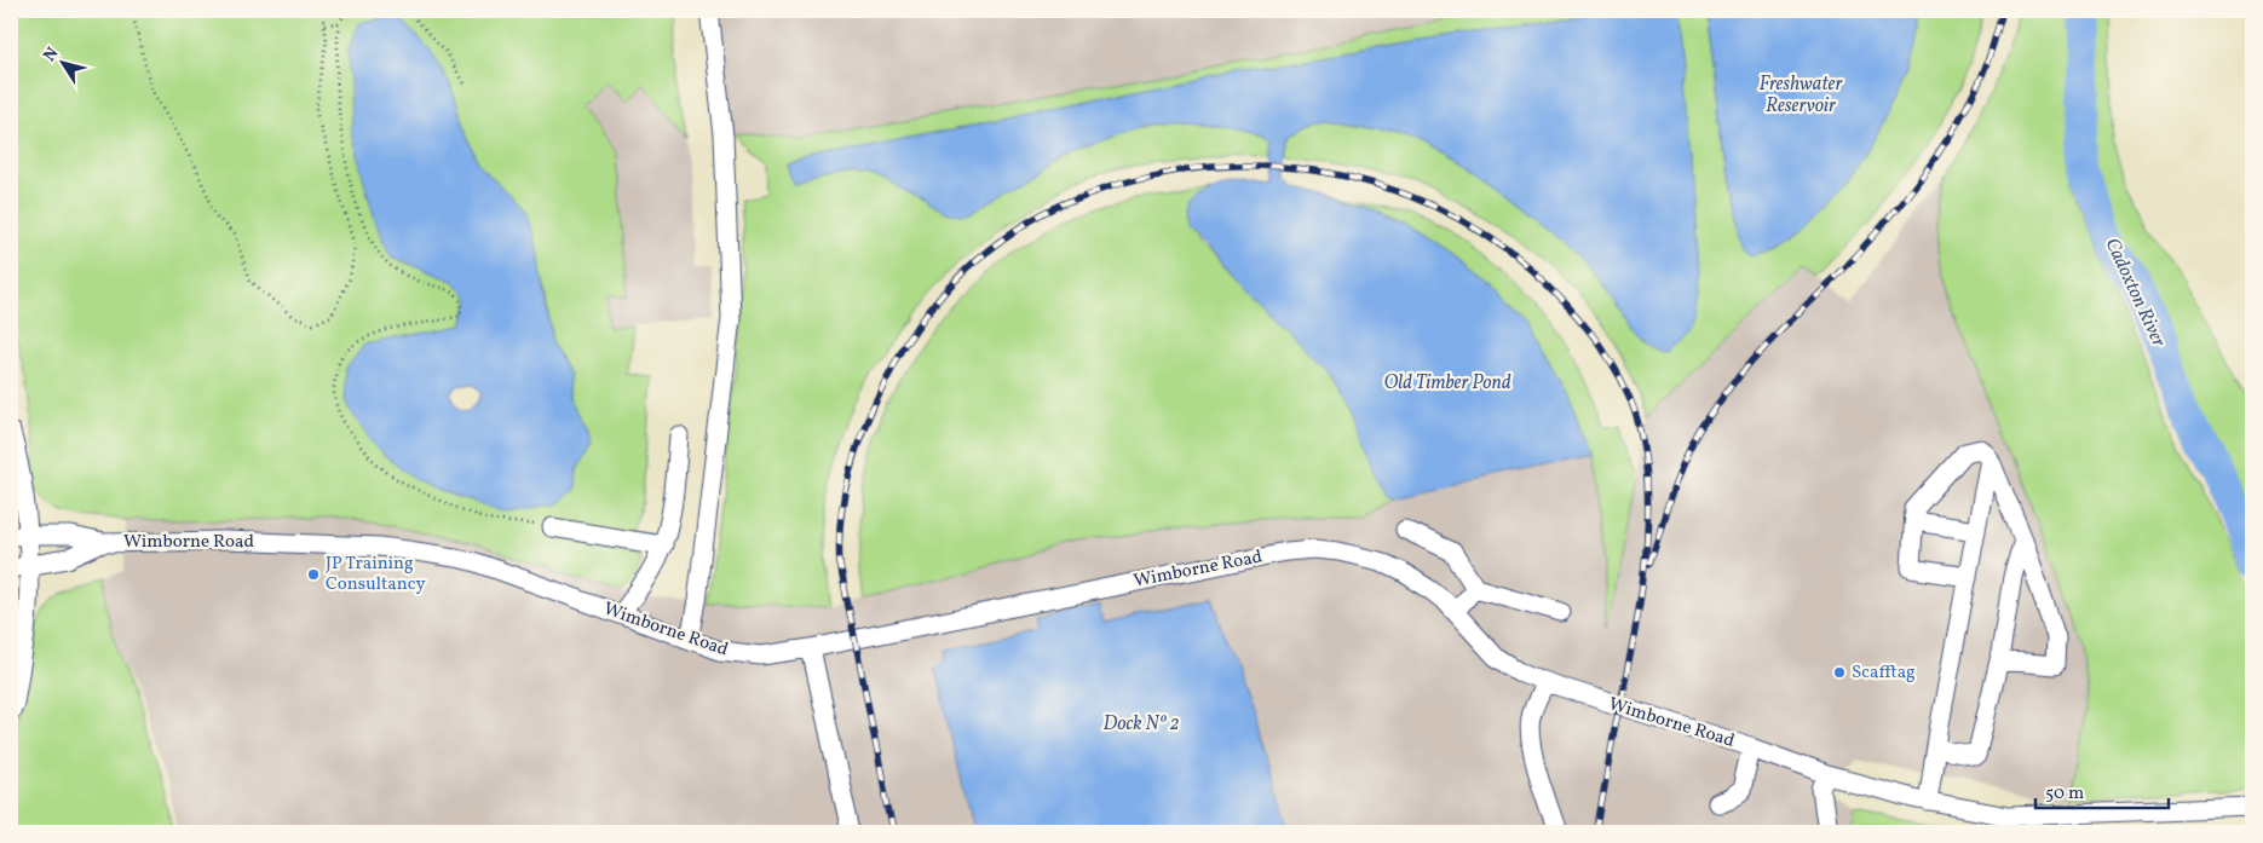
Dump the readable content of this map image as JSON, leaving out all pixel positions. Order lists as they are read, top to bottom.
{
  "streets": {
    "street": ["Wimborne Road"]
  },
  "water": [
    "Freshwater Reservoir",
    "Cadoxton River",
    "Old Timber Pond",
    "Dock Nº 2"
  ],
  "places": ["JP Training Consultancy", "Scafftag"],
  "scale_bar": "50 m",
  "north": "top left"
}
